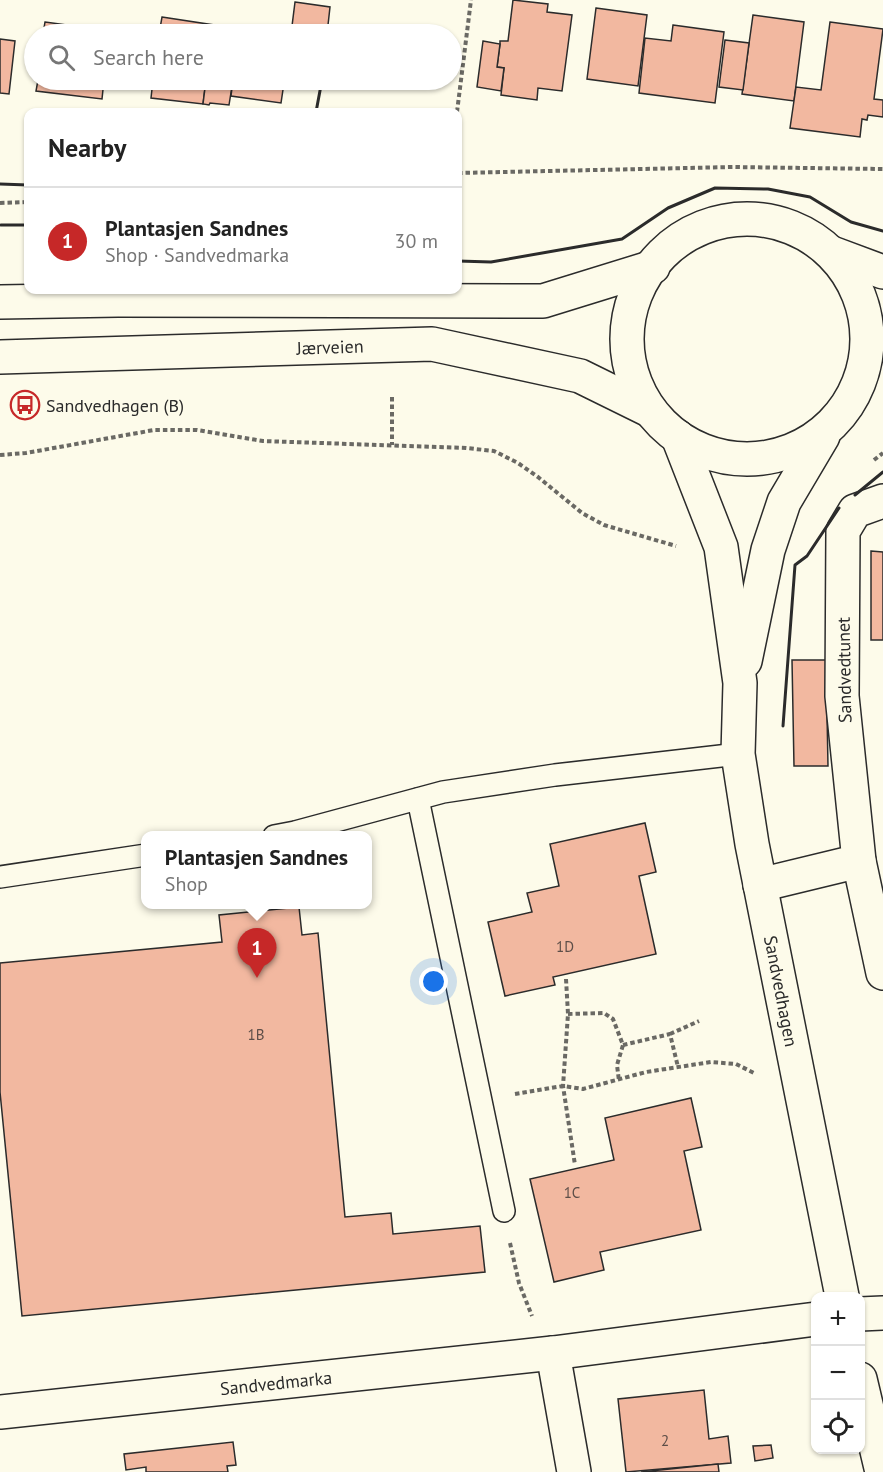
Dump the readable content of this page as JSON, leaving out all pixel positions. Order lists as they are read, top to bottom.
{
  "streets": {
    "street": [
      "Jærveien",
      "Sandvedtunet",
      "Sandvedhagen",
      "Sandvedmarka"
    ]
  },
  "places": {
    "bus stop": ["Sandvedhagen (B)"]
  },
  "house_numbers": [
    "1D",
    "1B",
    "1C",
    "2"
  ],
  "page": {
    "search": "Search here",
    "heading": "Nearby",
    "list": [
      {
        "mark": "1",
        "name": "Plantasjen Sandnes",
        "note": "Shop · Sandvedmarka",
        "value": "30 m"
      }
    ],
    "popup": ["Plantasjen Sandnes", "Shop"],
    "pins": "1",
    "map_buttons": ["+", "−"]
  }
}
